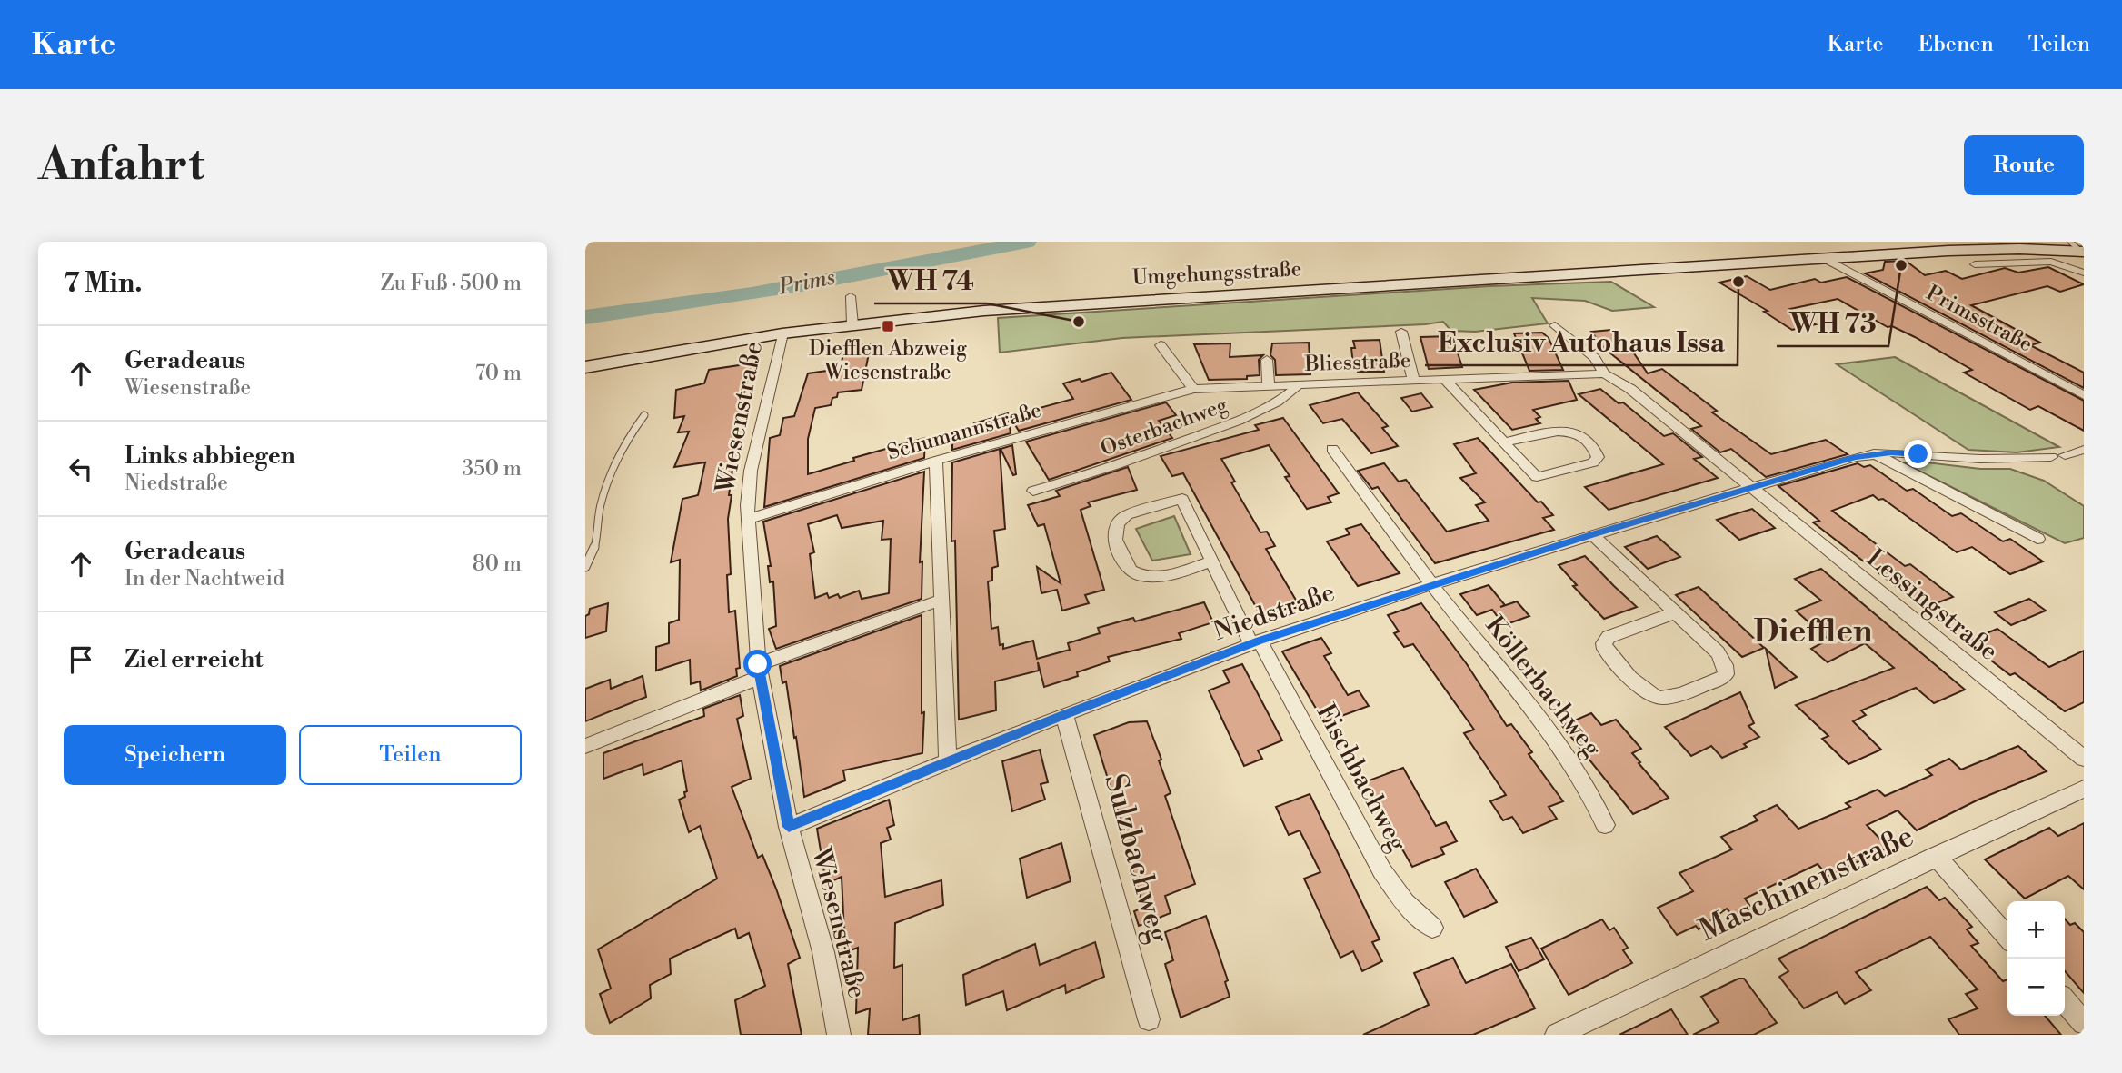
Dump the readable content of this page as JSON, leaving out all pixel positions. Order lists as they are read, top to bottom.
{
  "streets": {
    "main road": ["Umgehungsstraße"],
    "street": [
      "Primsstraße",
      "Bliesstraße",
      "Wiesenstraße",
      "Osterbachweg",
      "Schumannstraße",
      "Lessingstraße",
      "Niedstraße",
      "Köllerbachweg",
      "Fischbachweg",
      "Sulzbachweg",
      "Maschinenstraße"
    ]
  },
  "crossings": [
    ["Umgehungsstraße", "Primsstraße"],
    ["Umgehungsstraße", "Wiesenstraße"],
    ["Bliesstraße", "Osterbachweg"],
    ["Bliesstraße", "Schumannstraße"],
    ["Wiesenstraße", "Schumannstraße"],
    ["Wiesenstraße", "Niedstraße"],
    ["Lessingstraße", "Niedstraße"],
    ["Niedstraße", "Köllerbachweg"],
    ["Niedstraße", "Fischbachweg"],
    ["Niedstraße", "Sulzbachweg"]
  ],
  "districts": ["Diefflen"],
  "water": ["Prims"],
  "places": {
    "other": ["WH 73", "Exclusiv Autohaus Issa", "WH 74"],
    "transit": ["Diefflen Abzweig Wiesenstraße"]
  },
  "page": {
    "header": "Karte",
    "nav": ["Karte", "Ebenen", "Teilen"],
    "buttons": [
      "Route",
      ["Speichern", "Teilen"]
    ],
    "title": "Anfahrt",
    "heading": ["7 Min.", "Zu Fuß · 500 m"],
    "list": [
      ["Geradeaus", "Wiesenstraße", "70 m"],
      ["Links abbiegen", "Niedstraße", "350 m"],
      ["Geradeaus", "In der Nachtweid", "80 m"],
      "Ziel erreicht"
    ],
    "map_buttons": ["+", "−"]
  }
}
